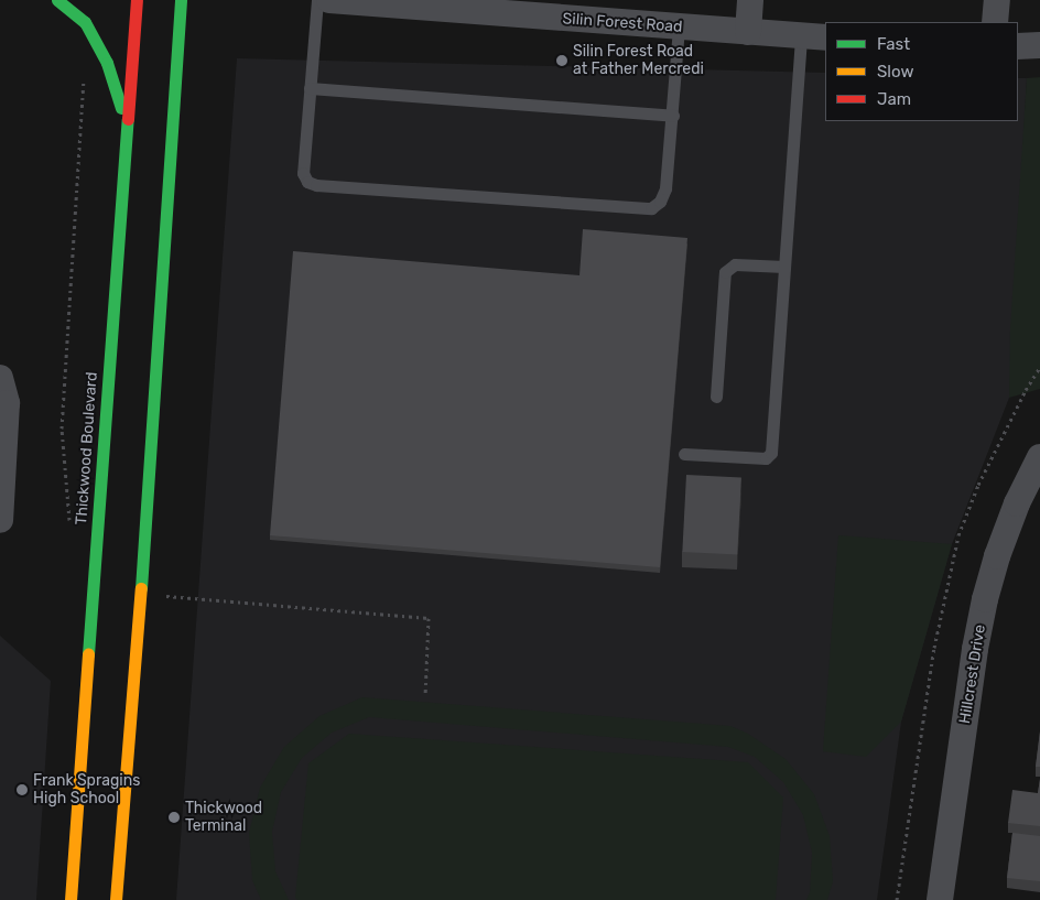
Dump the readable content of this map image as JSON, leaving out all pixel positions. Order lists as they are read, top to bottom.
{
  "streets": {
    "main road": ["Thickwood Boulevard"],
    "street": ["Silin Forest Road", "Hillcrest Drive"]
  },
  "places": ["Silin Forest Road at Father Mercredi", "Frank Spragins High School", "Thickwood Terminal"],
  "legend": ["Fast", "Slow", "Jam"]
}
